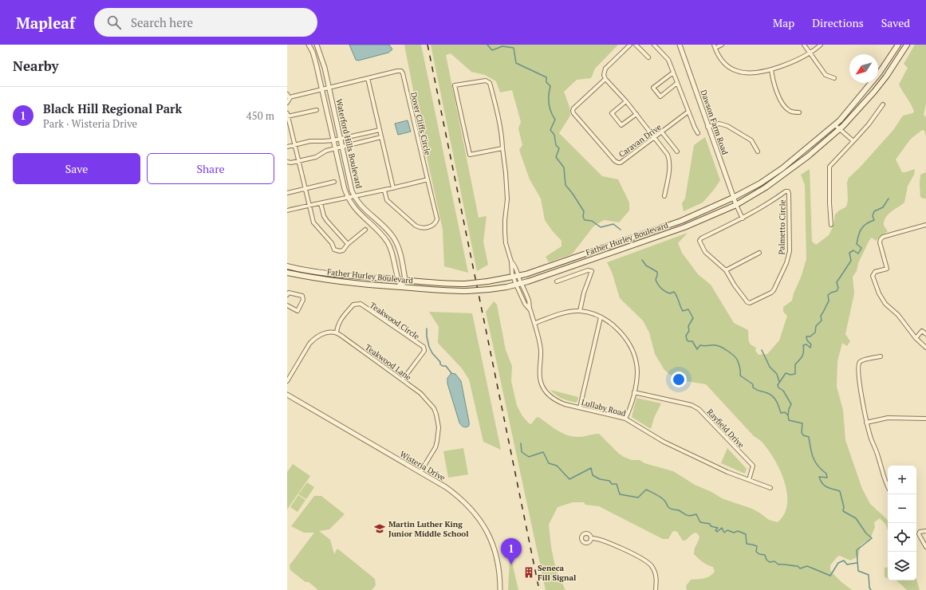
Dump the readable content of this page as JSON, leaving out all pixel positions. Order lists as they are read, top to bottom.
{
  "streets": {
    "main road": ["Father Hurley Boulevard"],
    "street": [
      "Dawson Farm Road",
      "Dover Cliffs Circle",
      "Caravan Drive",
      "Waterford Hills Boulevard",
      "Palmetto Circle",
      "Teakwood Circle",
      "Teakwood Lane",
      "Lullaby Road",
      "Rayfield Drive",
      "Wisteria Drive"
    ]
  },
  "crossings": [
    ["Dawson Farm Road", "Father Hurley Boulevard"],
    ["Dover Cliffs Circle", "Waterford Hills Boulevard"],
    ["Waterford Hills Boulevard", "Father Hurley Boulevard"],
    ["Father Hurley Boulevard", "Lullaby Road"],
    ["Teakwood Circle", "Teakwood Lane"],
    ["Teakwood Lane", "Wisteria Drive"],
    ["Lullaby Road", "Rayfield Drive"]
  ],
  "places": {
    "school or university": ["Martin Luther King Junior Middle School"],
    "building": ["Seneca Fill Signal"]
  },
  "north": "bottom left",
  "page": {
    "header": "Mapleaf",
    "search": "Search here",
    "nav": ["Map", "Directions", "Saved"],
    "heading": "Nearby",
    "list": [
      {
        "mark": "1",
        "name": "Black Hill Regional Park",
        "note": "Park · Wisteria Drive",
        "value": "450 m"
      }
    ],
    "buttons": ["Save", "Share"],
    "map_buttons": ["+", "−"],
    "pins": "1"
  }
}
